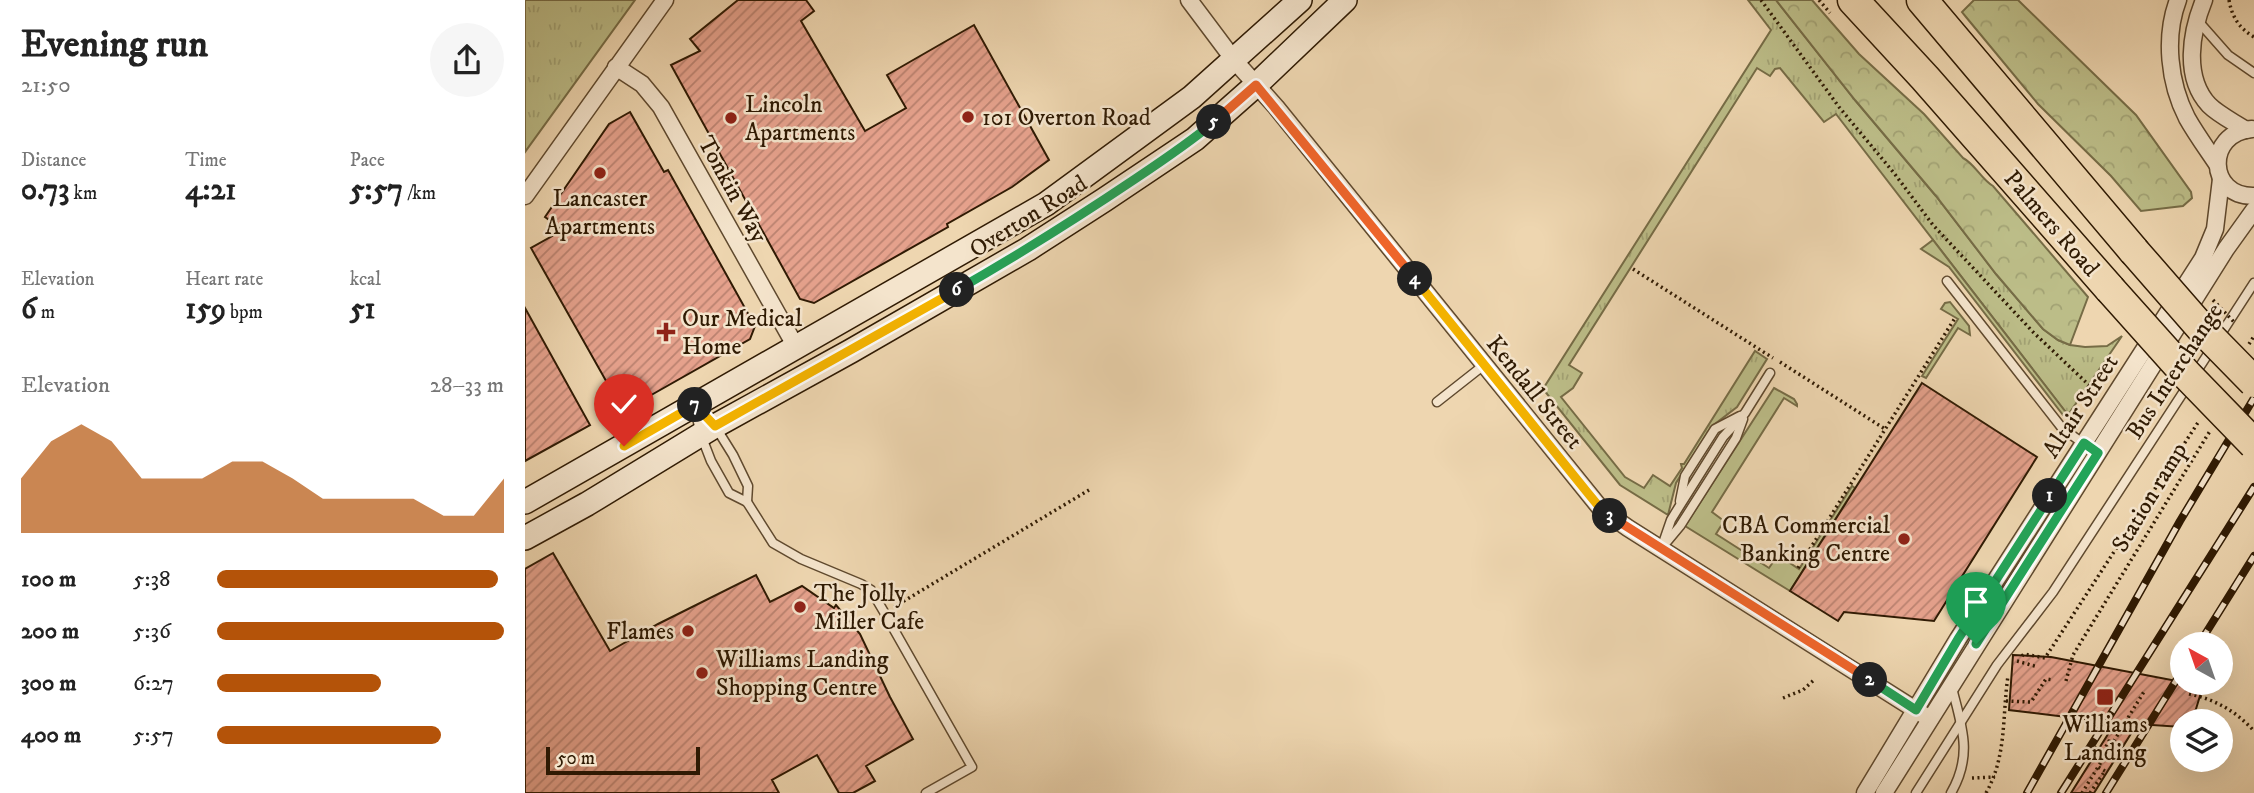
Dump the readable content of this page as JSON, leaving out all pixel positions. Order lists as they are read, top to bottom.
{
  "streets": {
    "highway": ["Palmers Road"],
    "street": [
      "Tonkin Way",
      "Overton Road",
      "Kendall Street",
      "Altair Street"
    ],
    "lane": ["Bus Interchange"],
    "path": ["Station ramp"]
  },
  "crossings": [
    ["Tonkin Way", "Overton Road"],
    ["Overton Road", "Kendall Street"],
    ["Kendall Street", "Altair Street"]
  ],
  "places": {
    "other": [
      "101 Overton Road",
      "Lincoln Apartments",
      "Lancaster Apartments",
      "CBA Commercial Banking Centre",
      "The Jolly Miller Cafe",
      "Flames",
      "Williams Landing Shopping Centre"
    ],
    "health": ["Our Medical Home"],
    "transit": ["Williams Landing"]
  },
  "scale_bar": "50 m",
  "north": "top left",
  "page": {
    "heading": ["Evening run", "21:50"],
    "pins": [
      "5",
      "4",
      "6",
      "7",
      "1",
      "3",
      "2"
    ],
    "stats": [
      ["Distance", "0.73 km"],
      ["Time", "4:21"],
      ["Pace", "5:57 /km"],
      ["Elevation", "6 m"],
      ["Heart rate", "159 bpm"],
      ["kcal", "51"]
    ],
    "chart": ["Elevation", "28–33 m"],
    "list": [
      {
        "name": "100 m",
        "note": "5:38"
      },
      {
        "name": "200 m",
        "note": "5:36"
      },
      {
        "name": "300 m",
        "note": "6:27"
      },
      {
        "name": "400 m",
        "note": "5:57"
      }
    ],
    "scale": "50 m"
  }
}
